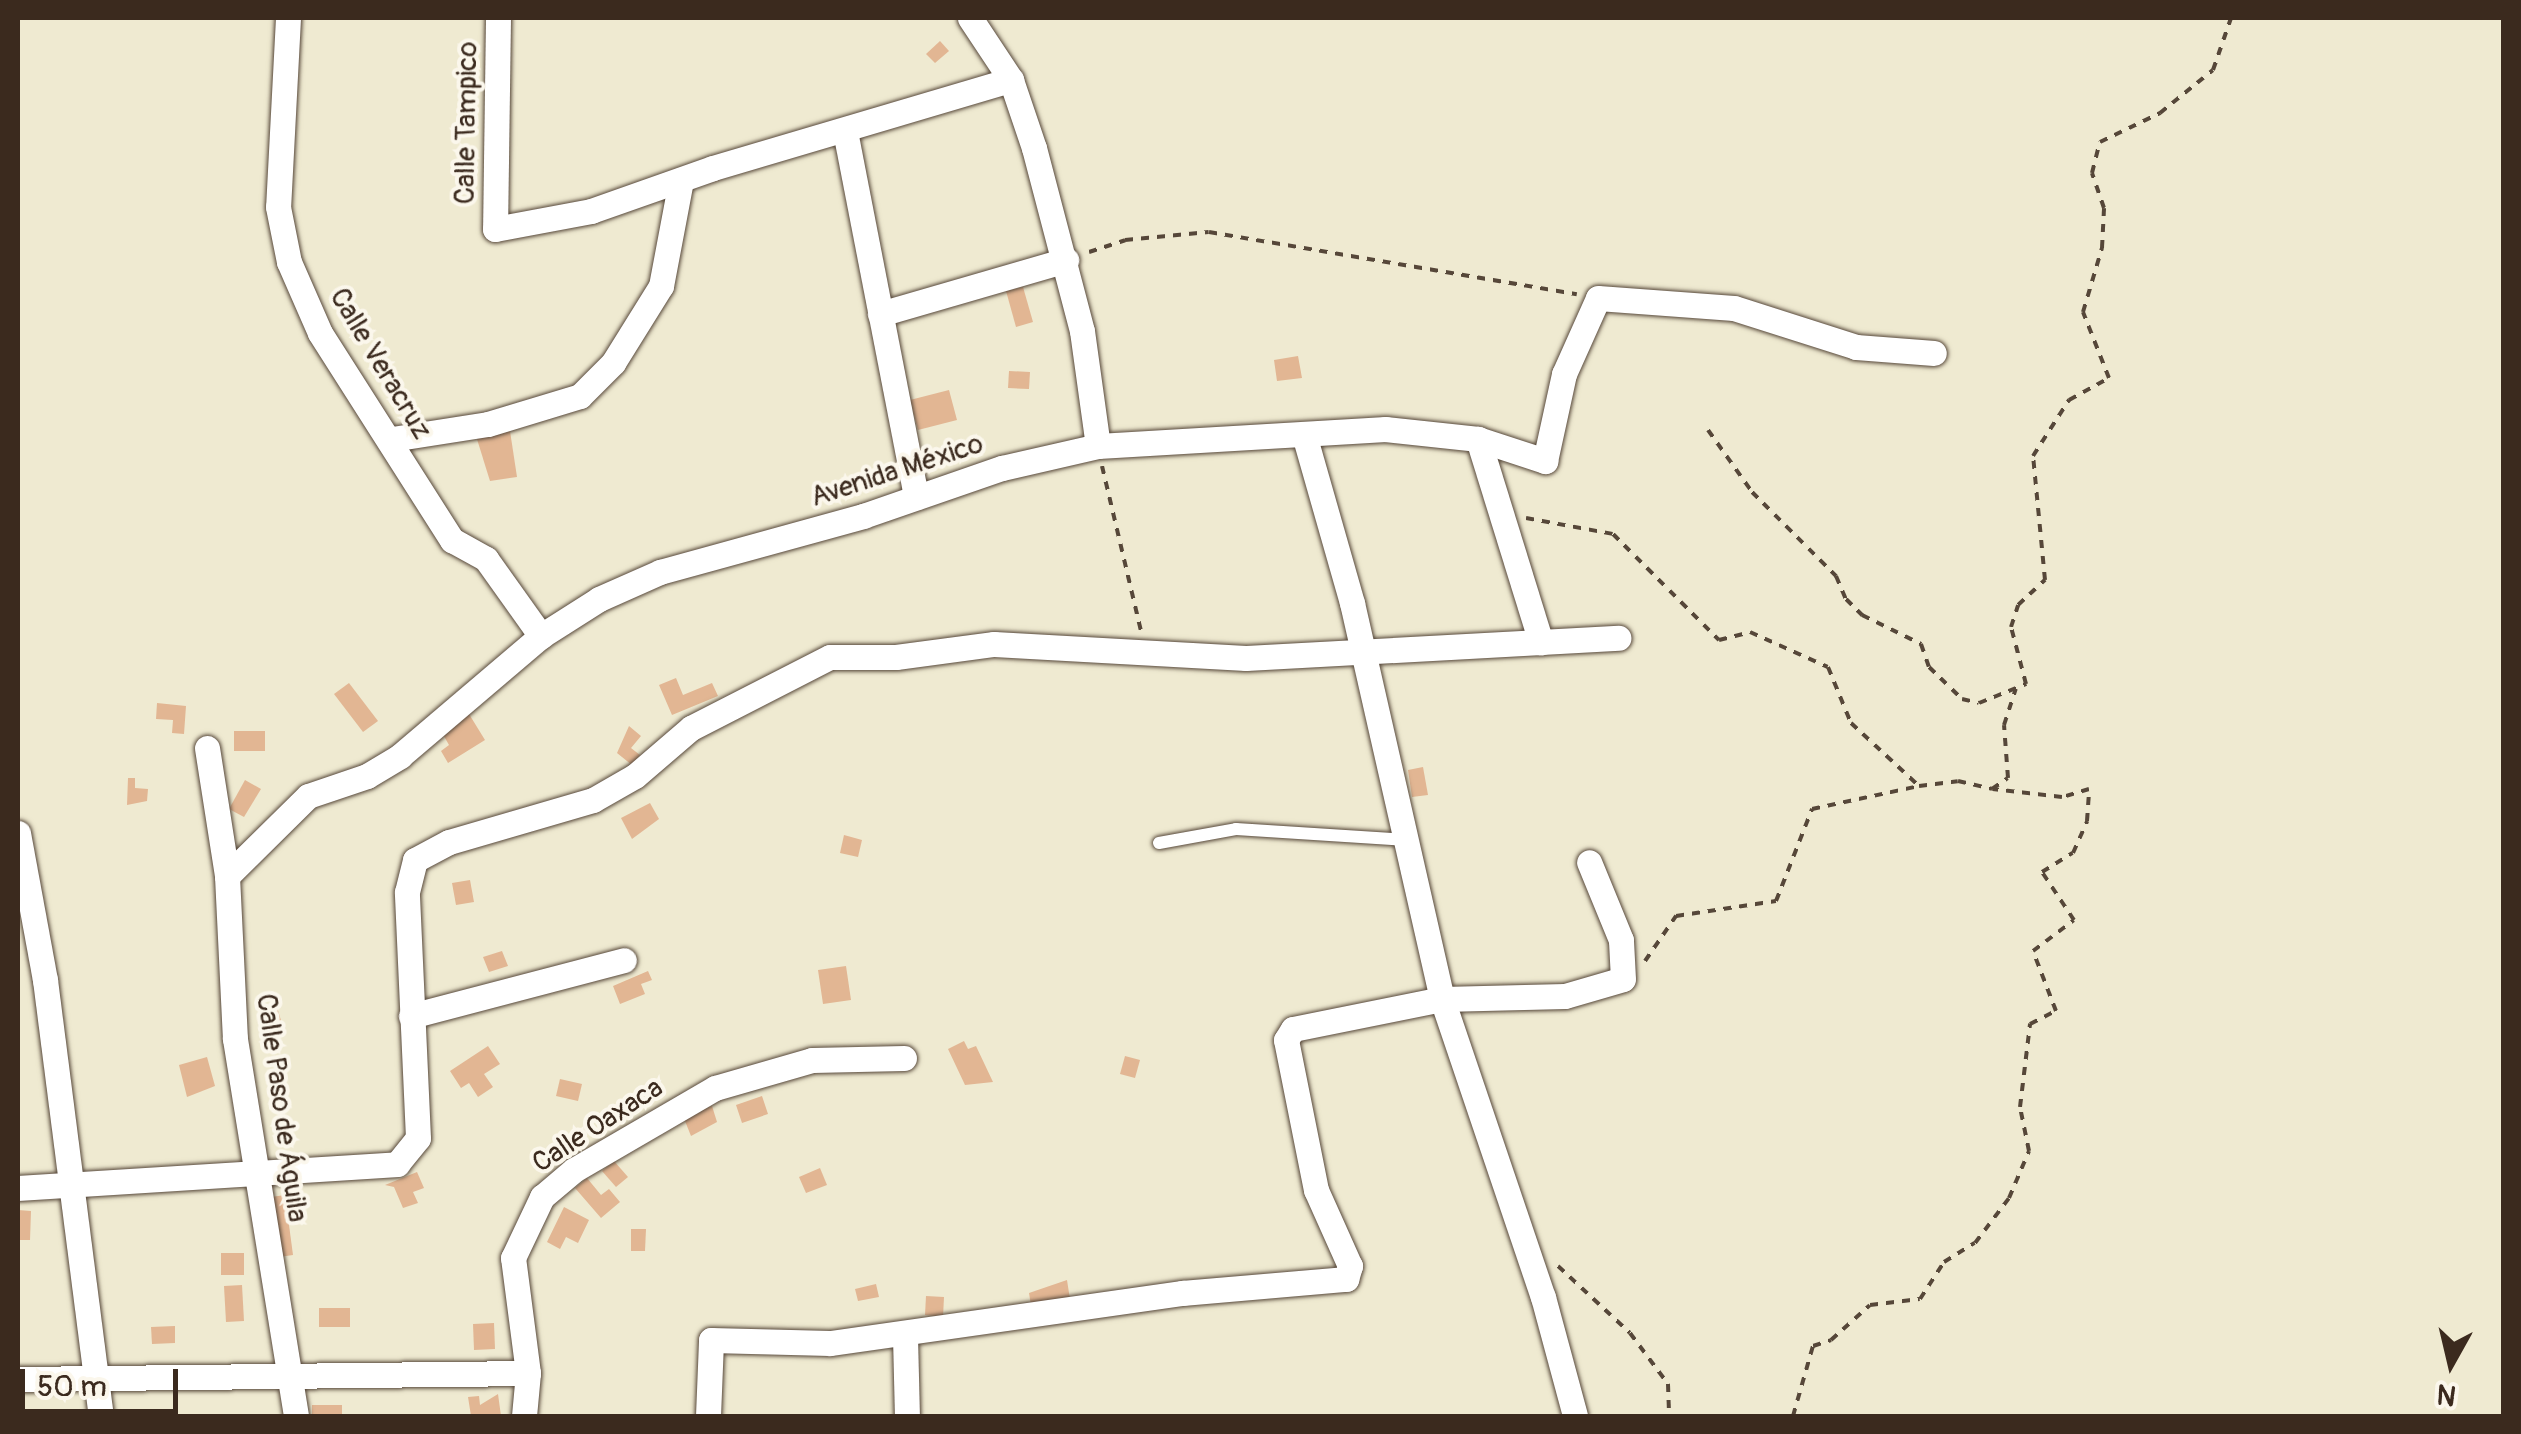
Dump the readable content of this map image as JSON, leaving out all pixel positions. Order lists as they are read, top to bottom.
{
  "streets": {
    "street": [
      "Calle Tampico",
      "Calle Veracruz",
      "Avenida México",
      "Calle Paso de Águila",
      "Calle Oaxaca"
    ]
  },
  "crossings": [
    ["Calle Veracruz", "Avenida México"],
    ["Avenida México", "Calle Paso de Águila"]
  ],
  "scale_bar": "50 m",
  "north": "bottom"
}
